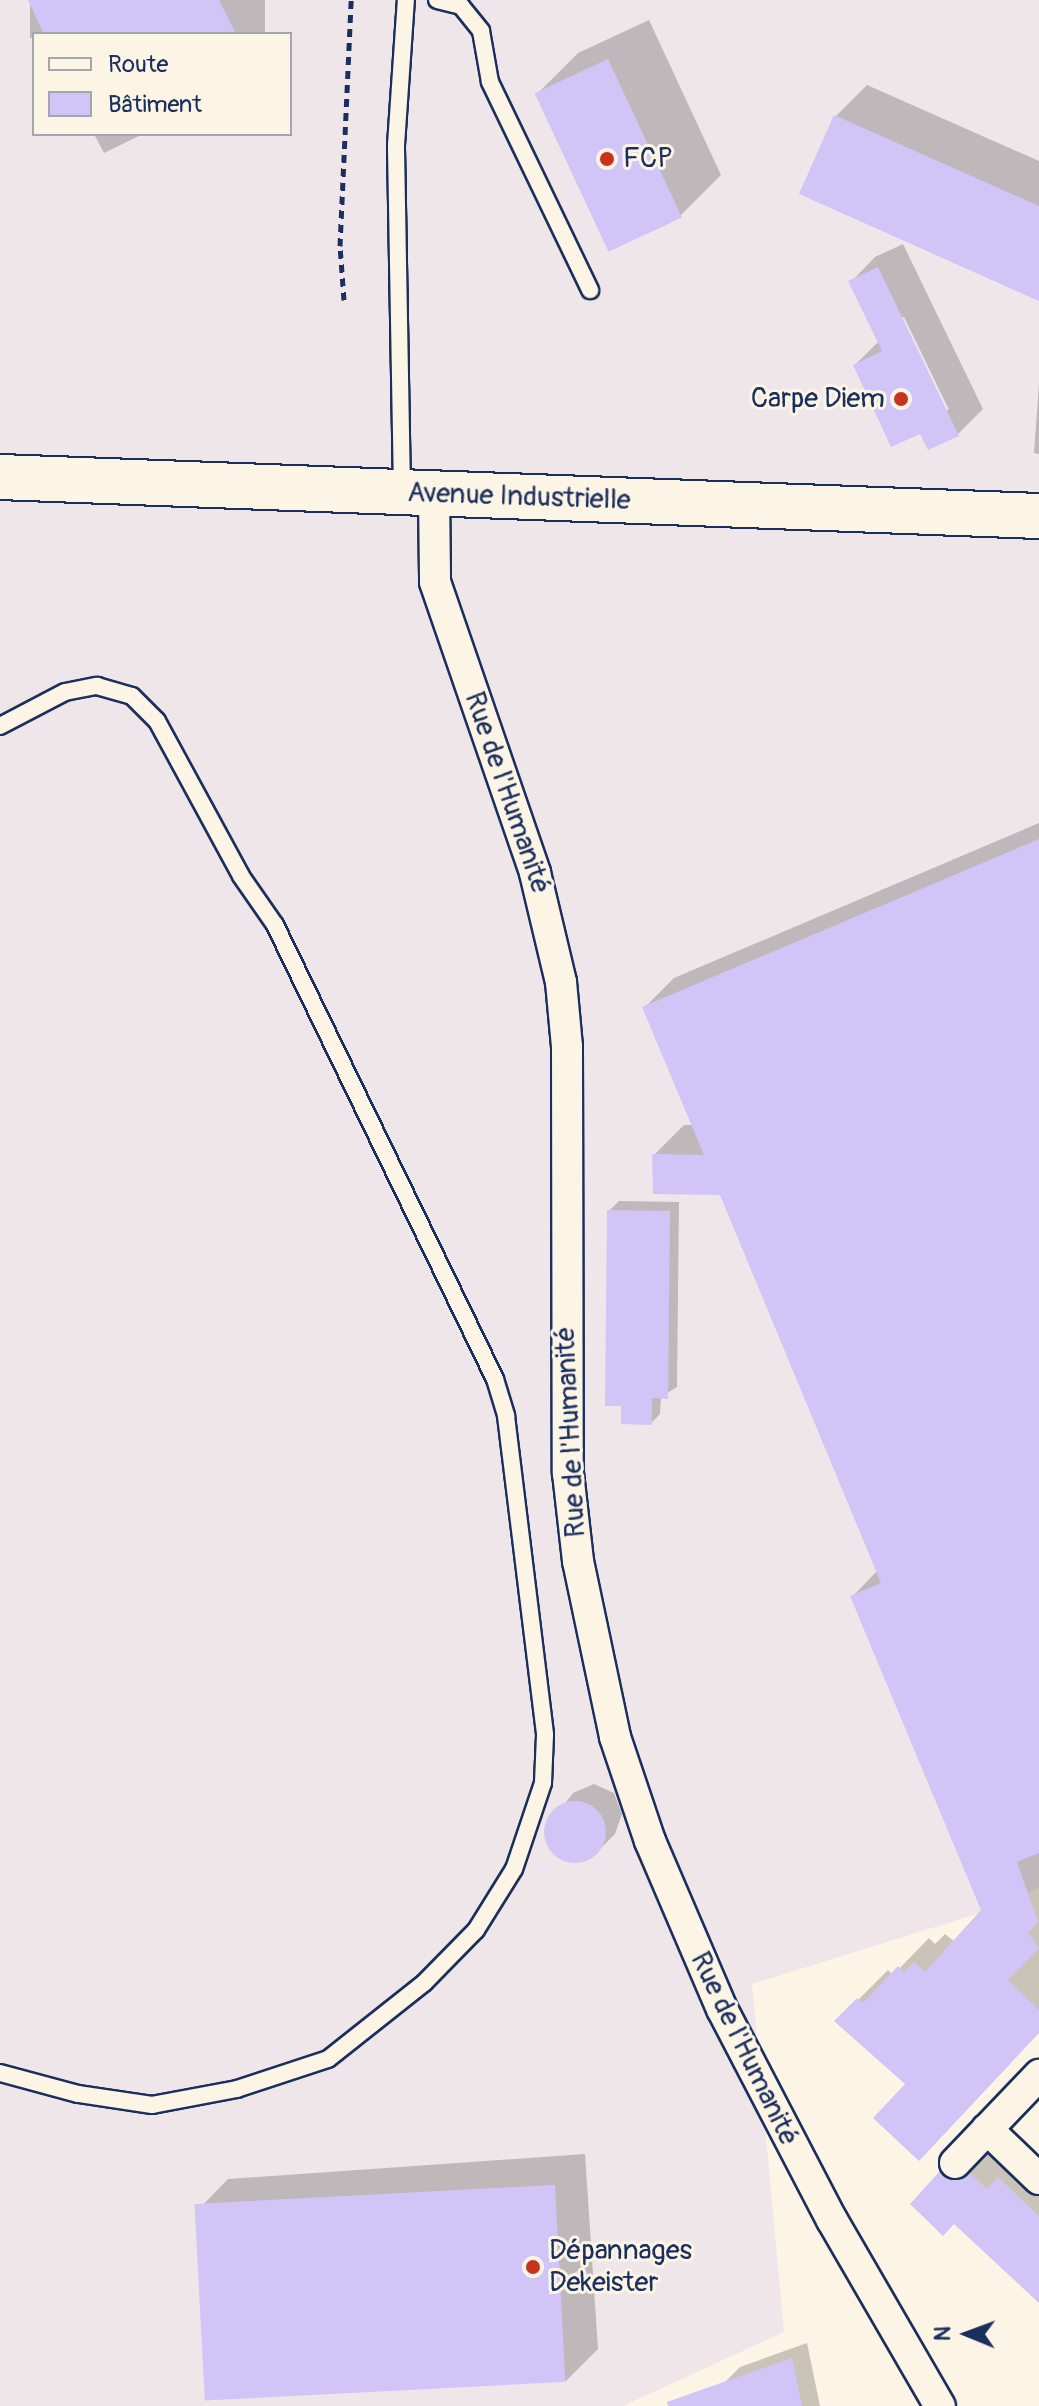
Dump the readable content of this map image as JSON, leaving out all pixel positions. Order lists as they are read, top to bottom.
{
  "streets": {
    "street": ["Avenue Industrielle", "Rue de l'Humanité"]
  },
  "crossings": [
    ["Avenue Industrielle", "Rue de l'Humanité"]
  ],
  "places": ["FCP", "Carpe Diem", "Dépannages Dekeister"],
  "legend": ["Route", "Bâtiment"],
  "north": "left"
}
